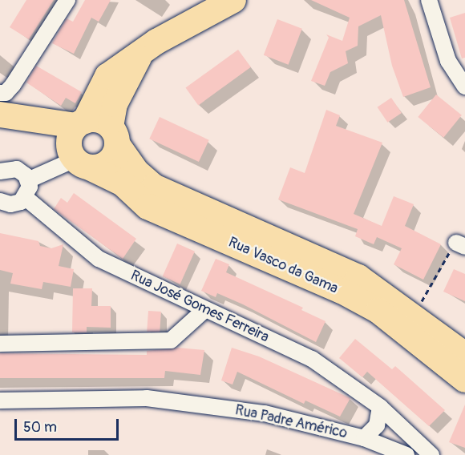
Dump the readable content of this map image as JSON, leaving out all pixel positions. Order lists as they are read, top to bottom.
{
  "streets": {
    "main road": ["Rua Vasco da Gama"],
    "street": ["Rua José Gomes Ferreira", "Rua Padre Américo"]
  },
  "scale_bar": "50 m"
}
